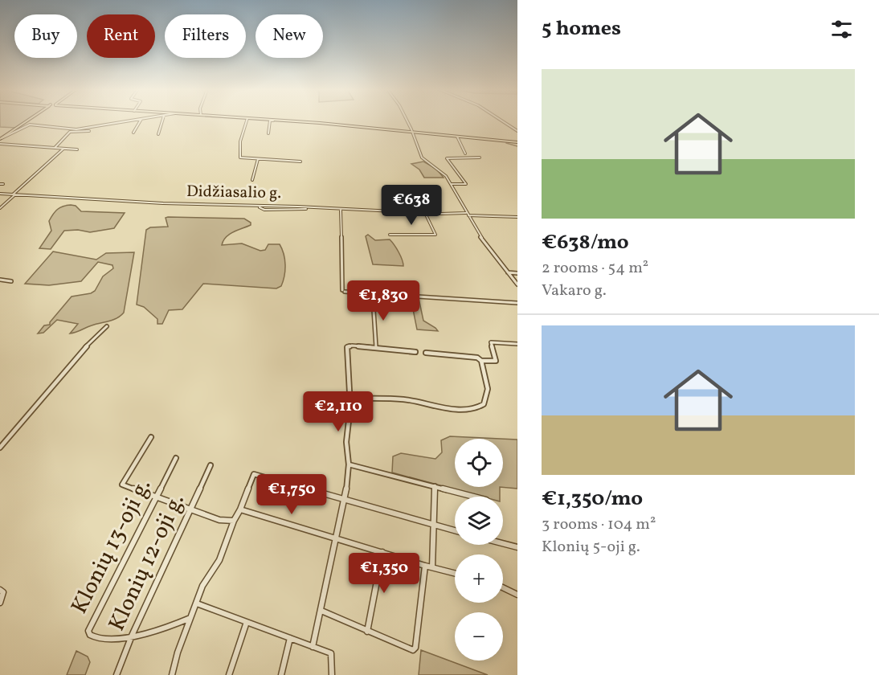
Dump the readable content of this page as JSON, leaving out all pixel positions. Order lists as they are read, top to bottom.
{
  "streets": {
    "street": ["Didžiasalio g.", "Klonių 13-oji g.", "Klonių 12-oji g."]
  },
  "crossings": [
    ["Klonių 13-oji g.", "Klonių 12-oji g."]
  ],
  "page": {
    "heading": "5 homes",
    "chip": [
      "Buy",
      "Rent",
      "Filters",
      "New"
    ],
    "list": [
      {
        "name": "€638/mo",
        "note": "2 rooms · 54 m² · Vakaro g."
      },
      {
        "name": "€1,350/mo",
        "note": "3 rooms · 104 m² · Klonių 5-oji g."
      }
    ],
    "price": [
      "€638",
      "€1,830",
      "€2,110",
      "€1,750",
      "€1,350"
    ],
    "map_buttons": ["+", "−"]
  }
}
